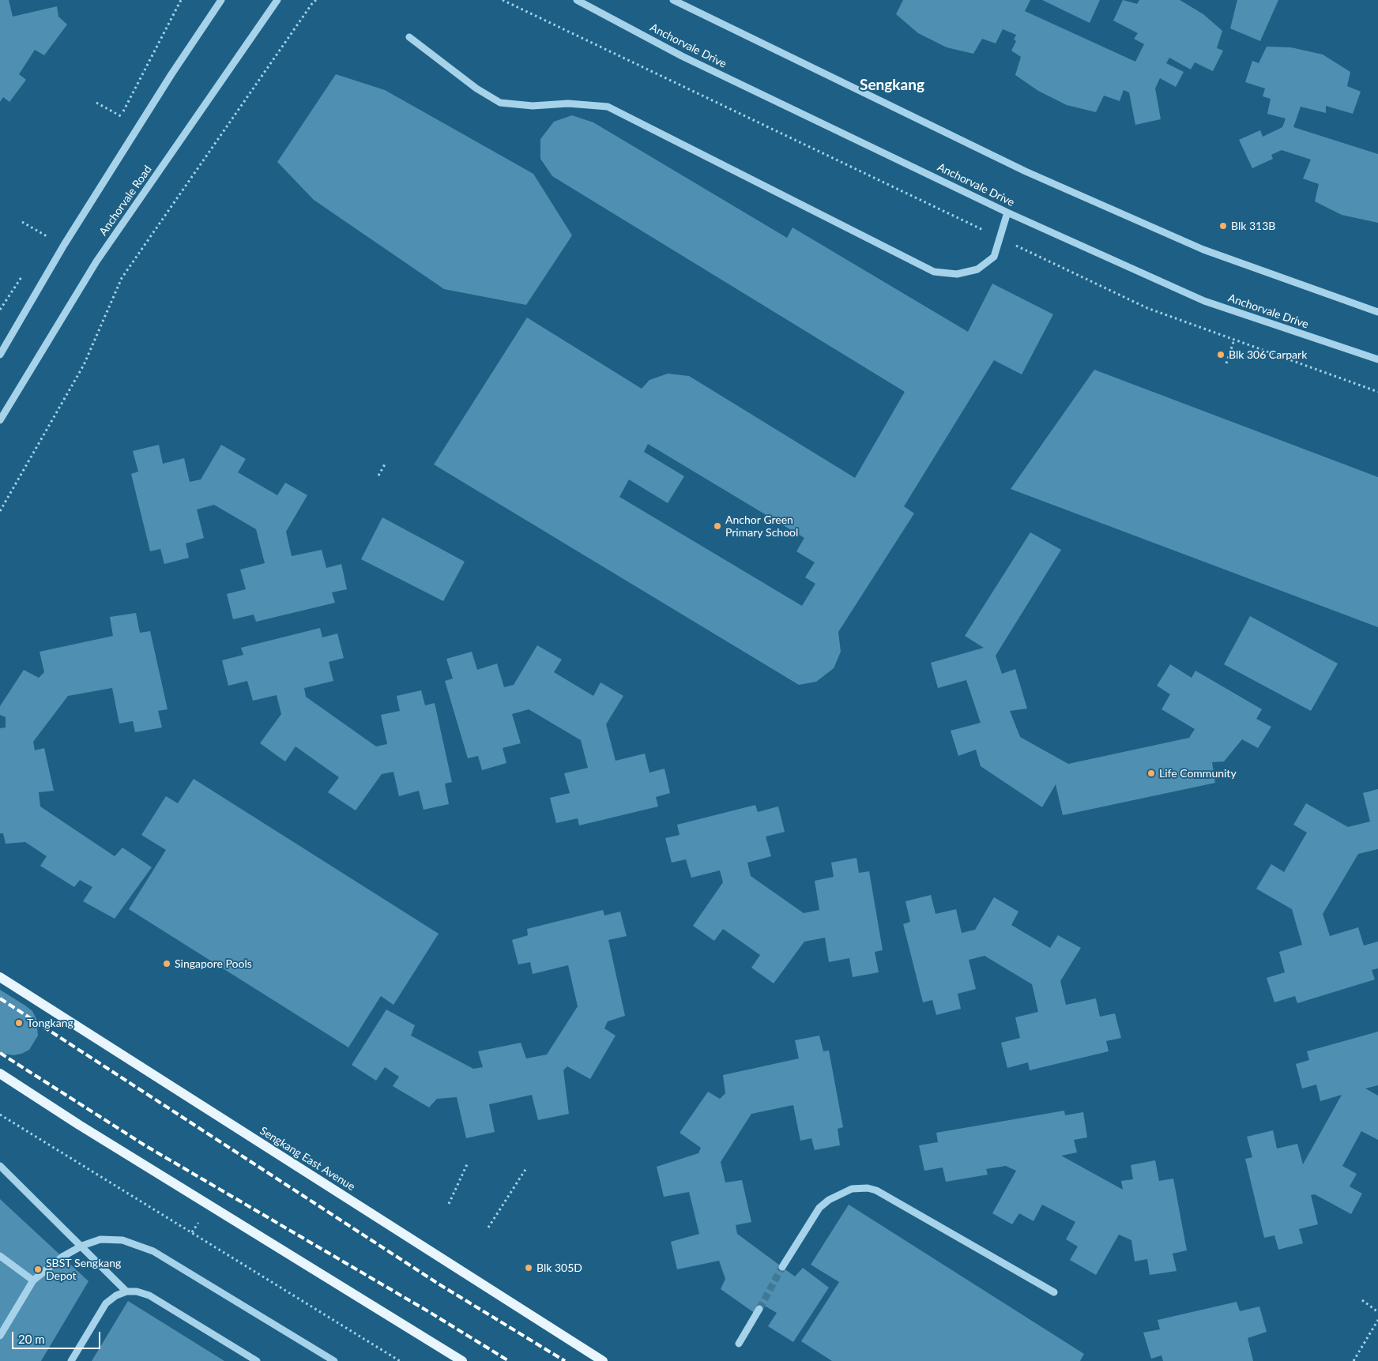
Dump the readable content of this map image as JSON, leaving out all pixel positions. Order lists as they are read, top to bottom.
{
  "streets": {
    "main road": ["Sengkang East Avenue"],
    "street": ["Anchorvale Drive", "Anchorvale Road"]
  },
  "districts": ["Sengkang"],
  "places": [
    "Blk 313B",
    "Blk 306 Carpark",
    "Anchor Green Primary School",
    "Life Community",
    "Singapore Pools",
    "Tongkang",
    "Blk 305D",
    "SBST Sengkang Depot"
  ],
  "scale_bar": "20 m"
}
